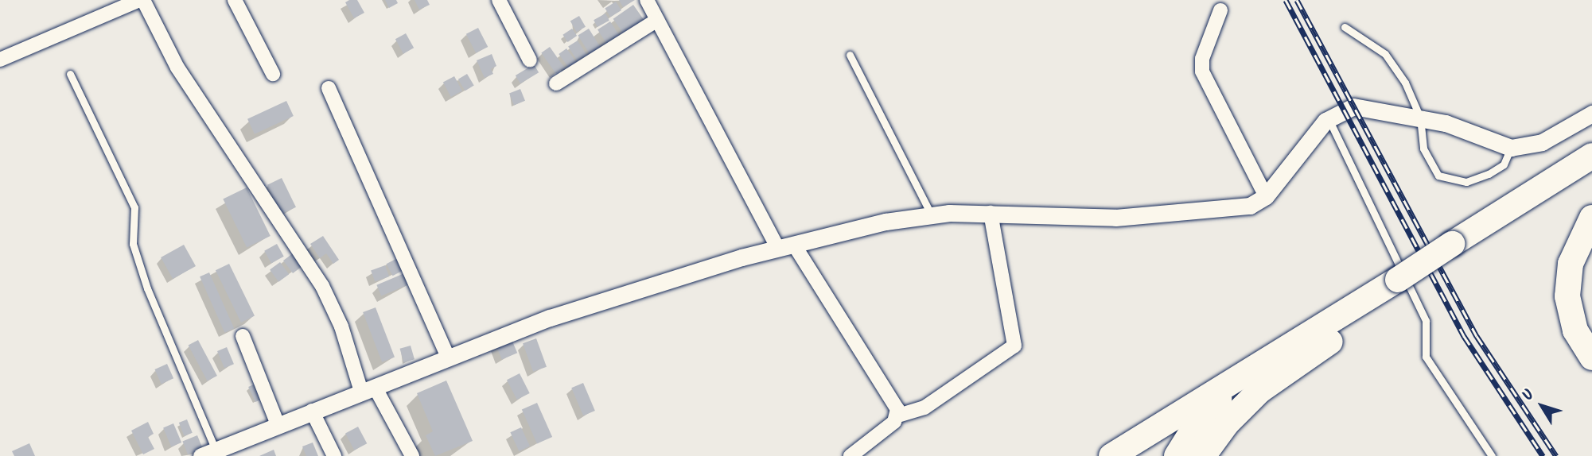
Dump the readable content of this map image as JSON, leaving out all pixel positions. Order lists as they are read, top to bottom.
{
  "north": "top left"
}
